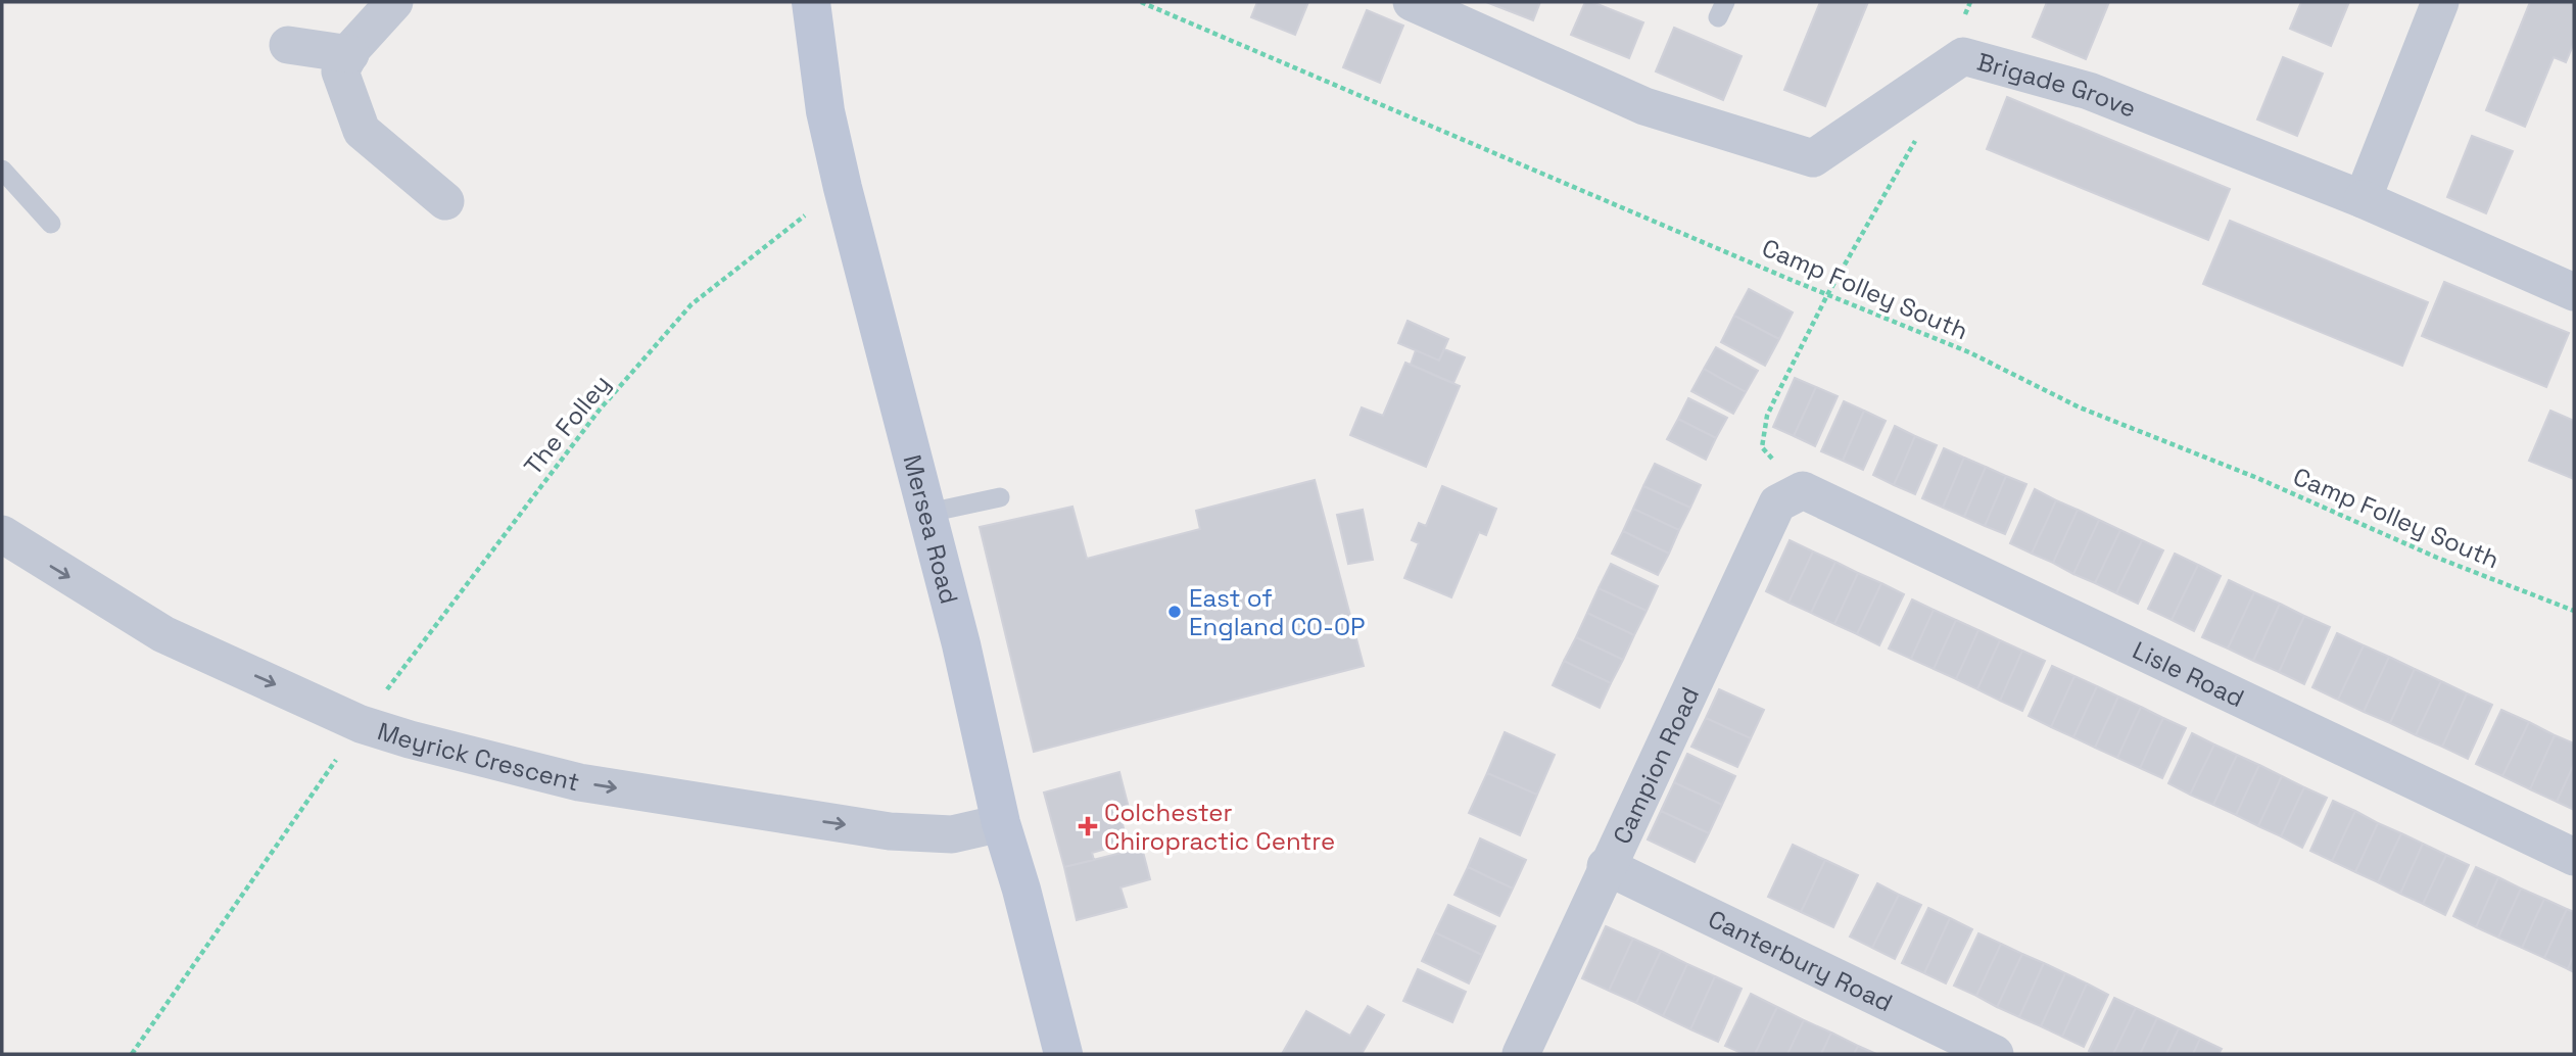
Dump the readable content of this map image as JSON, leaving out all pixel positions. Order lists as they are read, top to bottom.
{
  "streets": {
    "main road": ["Mersea Road"],
    "street": [
      "Brigade Grove",
      "Lisle Road",
      "Meyrick Crescent",
      "Campion Road",
      "Canterbury Road"
    ],
    "path": ["Camp Folley South", "The Folley"]
  },
  "crossings": [
    ["The Folley", "Mersea Road"],
    ["The Folley", "Meyrick Crescent"],
    ["Mersea Road", "Meyrick Crescent"],
    ["Lisle Road", "Campion Road"],
    ["Campion Road", "Canterbury Road"]
  ],
  "one_way": ["Meyrick Crescent"],
  "places": {
    "other": ["East of England CO-OP"],
    "health": ["Colchester Chiropractic Centre"]
  }
}
